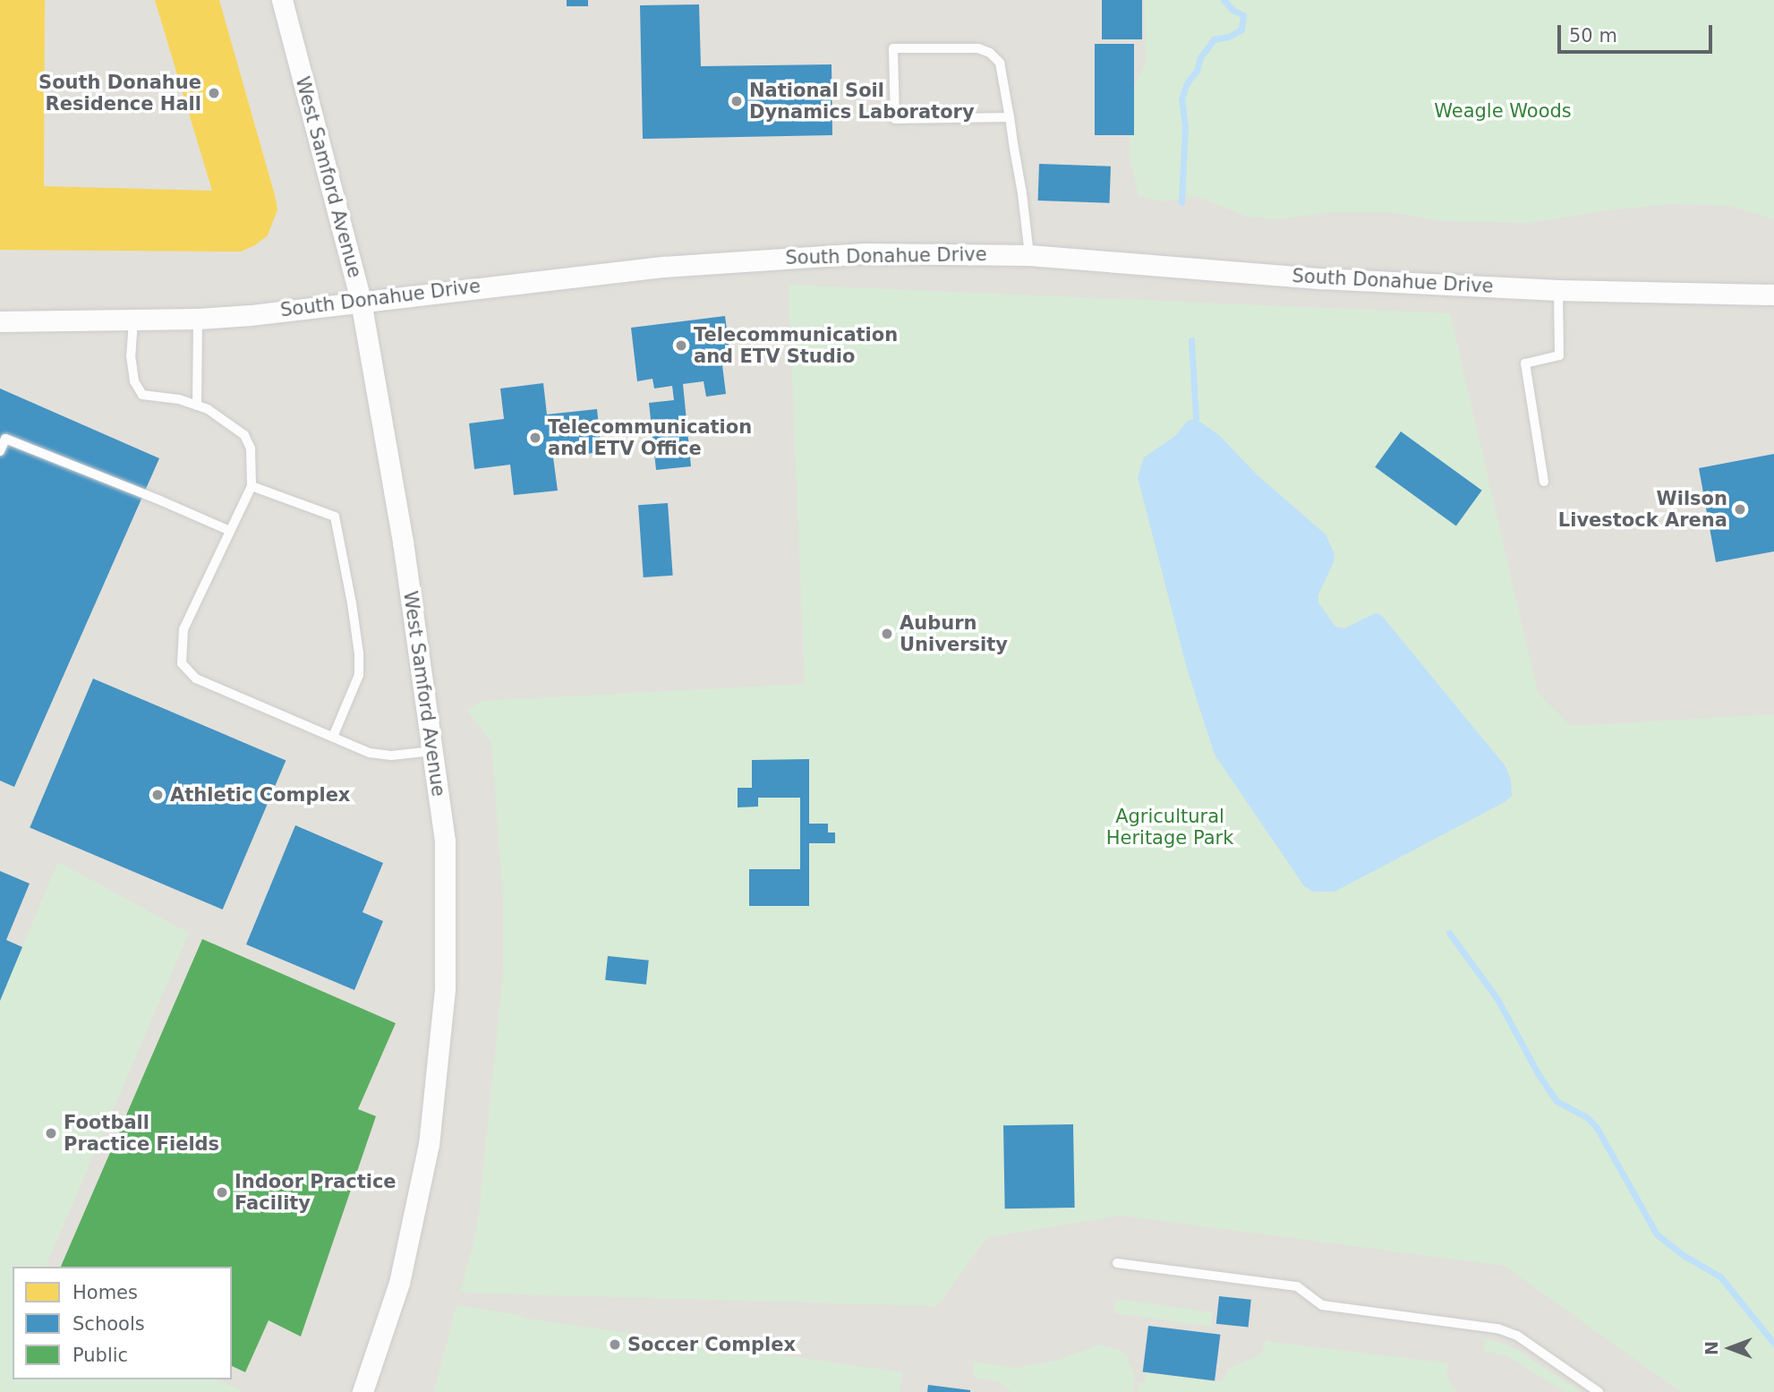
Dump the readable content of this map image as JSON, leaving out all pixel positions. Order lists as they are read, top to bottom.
{
  "streets": {
    "street": ["West Samford Avenue", "South Donahue Drive"]
  },
  "crossings": [
    ["West Samford Avenue", "South Donahue Drive"]
  ],
  "parks": ["Weagle Woods", "Agricultural Heritage Park"],
  "places": [
    "South Donahue Residence Hall",
    "National Soil Dynamics Laboratory",
    "Telecommunication and ETV Studio",
    "Telecommunication and ETV Office",
    "Wilson Livestock Arena",
    "Auburn University",
    "Athletic Complex",
    "Football Practice Fields",
    "Indoor Practice Facility",
    "Soccer Complex"
  ],
  "legend": ["Homes", "Schools", "Public"],
  "scale_bar": "50 m",
  "north": "left"
}
